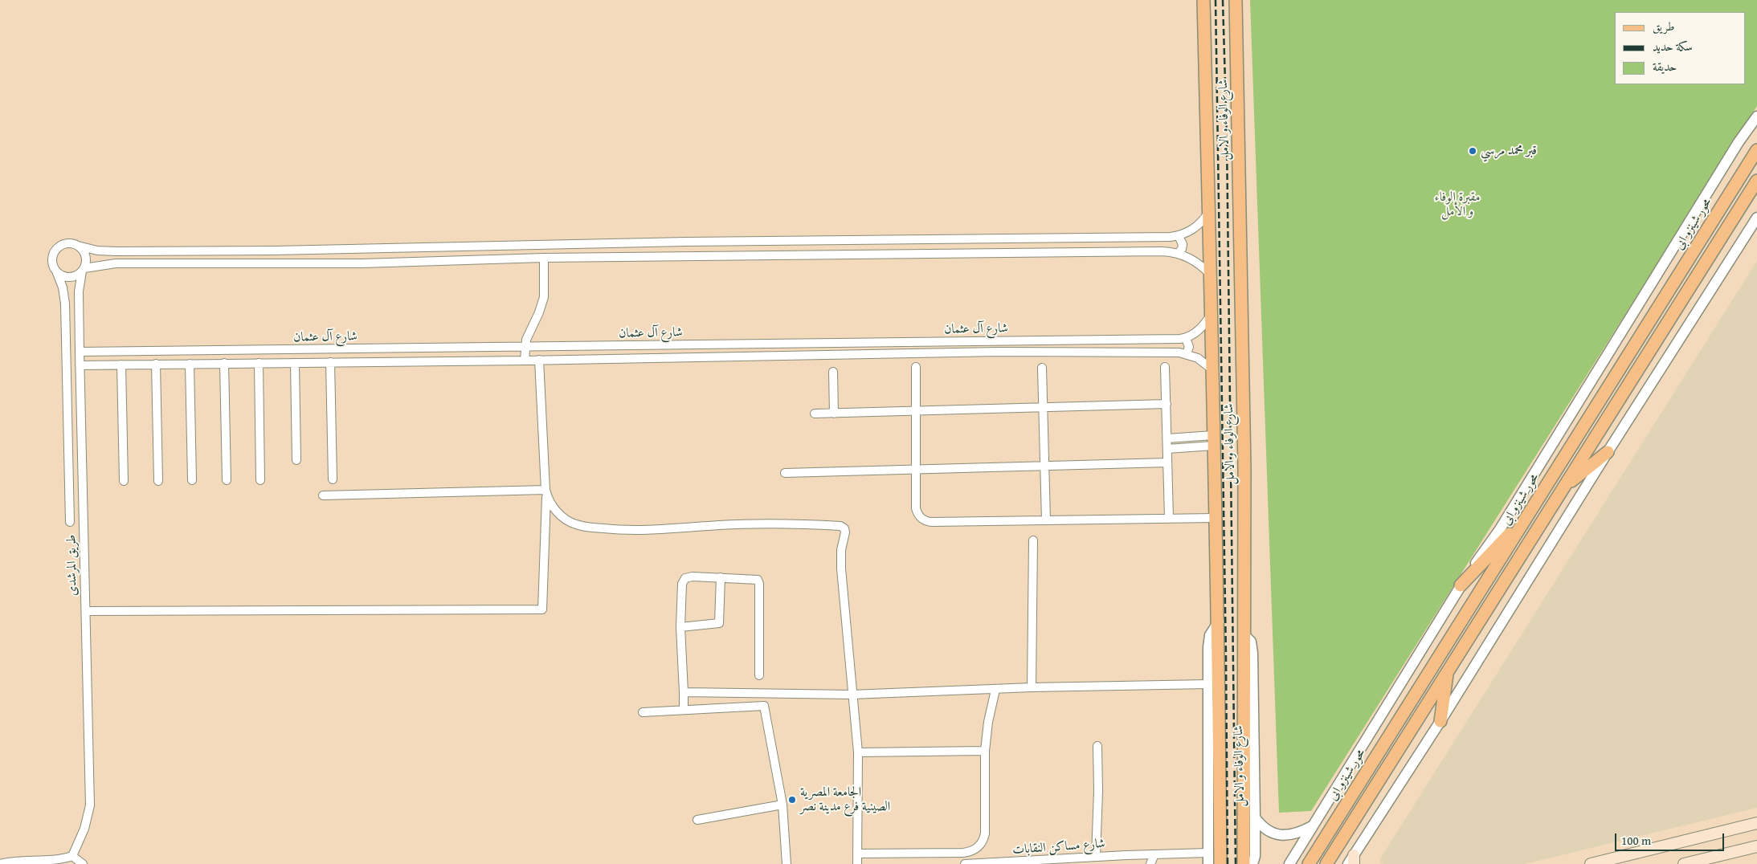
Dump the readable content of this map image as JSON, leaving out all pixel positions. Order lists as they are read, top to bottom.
{
  "streets": {
    "main road": ["شارع الوفاء و الامل", "محور شينزو ابى"],
    "street": ["شارع آل عثمان", "طريق المرشدى", "شارع مساكن النقابات"]
  },
  "crossings": [
    ["شارع الوفاء و الامل", "شارع آل عثمان"],
    ["شارع الوفاء و الامل", "شارع مساكن النقابات"],
    ["شارع آل عثمان", "طريق المرشدى"]
  ],
  "parks": ["مقبرة الوفاء و الأمل"],
  "places": ["قبر محمد مرسي", "الجامعة المصرية الصينية فرع مدينة نصر"],
  "legend": ["طريق", "سكة حديد", "حديقة"],
  "scale_bar": "100 m"
}
